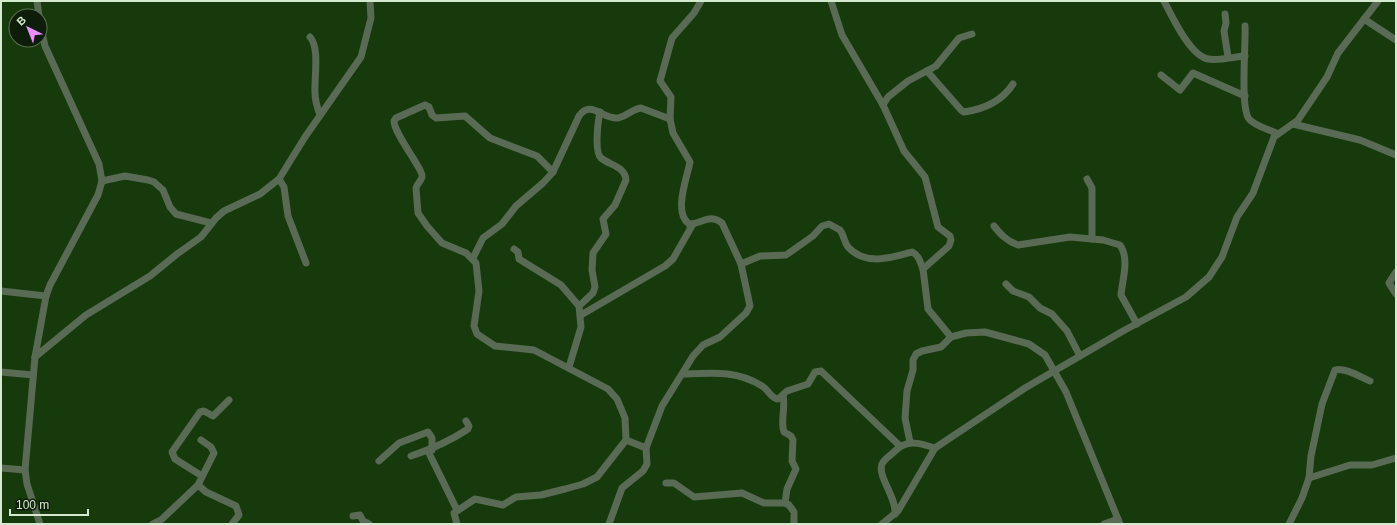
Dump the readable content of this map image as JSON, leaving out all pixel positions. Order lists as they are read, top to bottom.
{
  "scale_bar": "100 m",
  "north": "top left"
}
